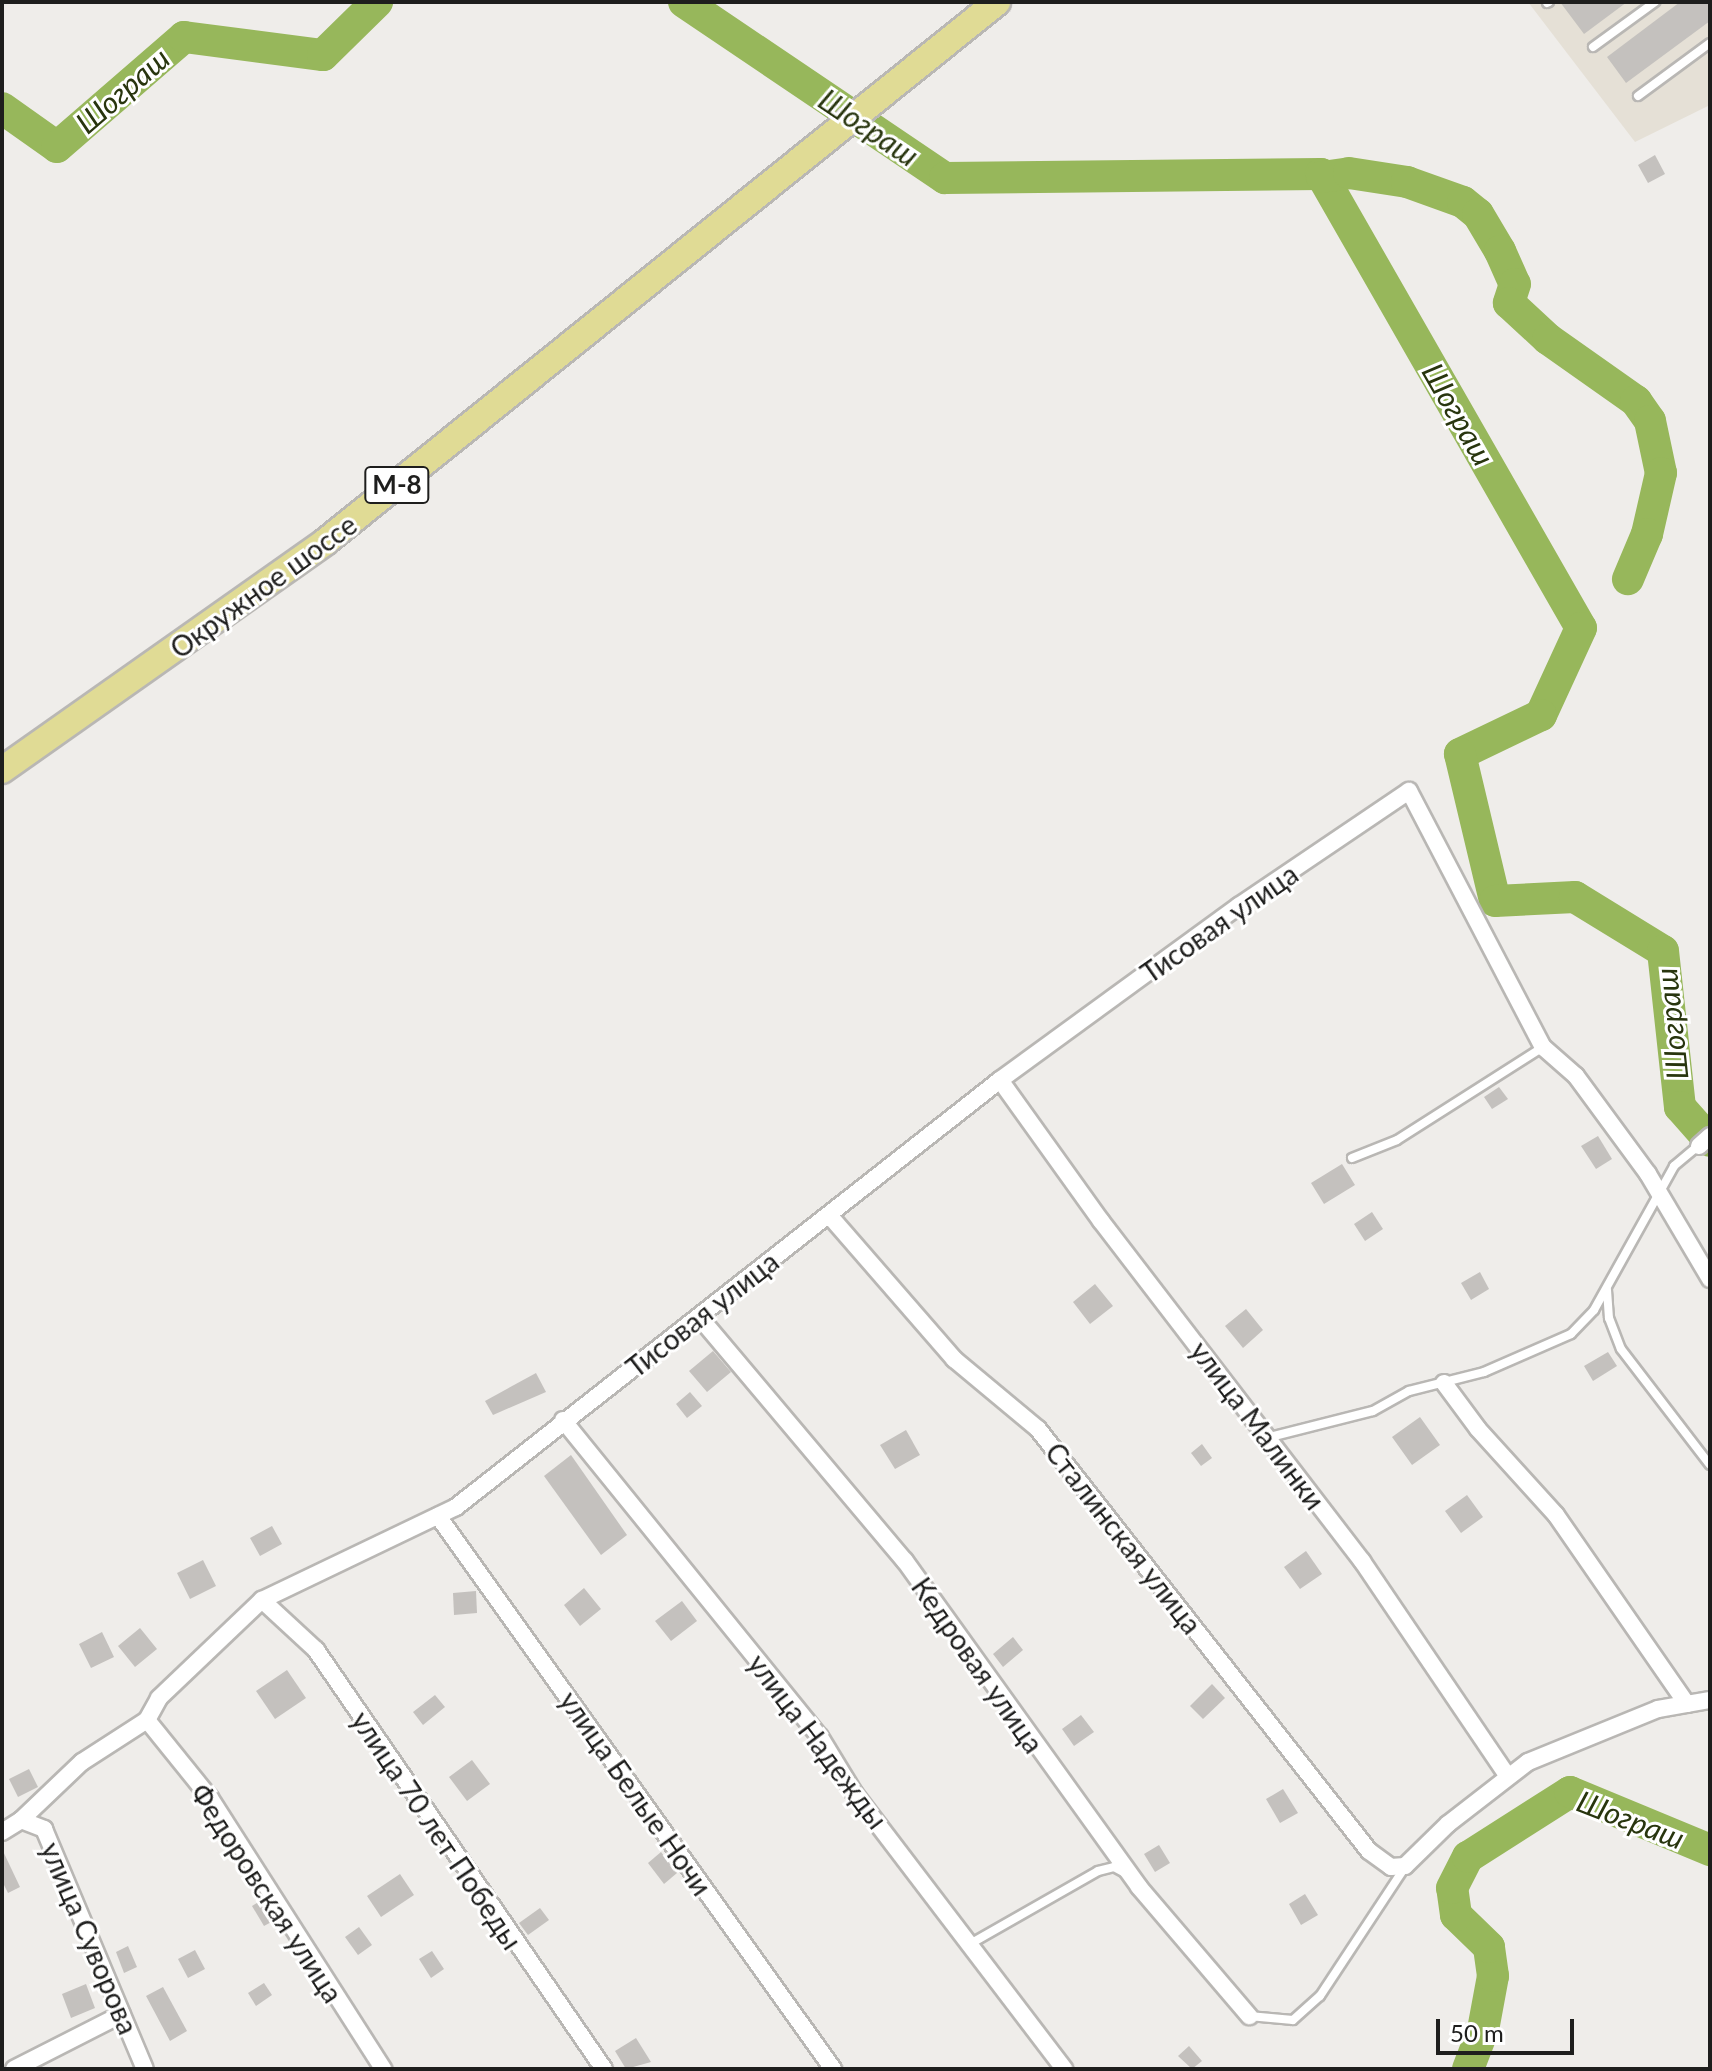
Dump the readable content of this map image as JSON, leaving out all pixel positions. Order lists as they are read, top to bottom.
{
  "streets": {
    "main road": ["М-8", "Окружное шоссе"],
    "street": [
      "Тисовая улица",
      "улица Малинки",
      "Сталинская улица",
      "Кедровая улица",
      "улица Надежды",
      "улица Белые Ночи",
      "улица 70 лет Победы",
      "Федоровская улица",
      "улица Суворова"
    ]
  },
  "crossings": [
    ["Тисовая улица", "улица Малинки"],
    ["Тисовая улица", "Сталинская улица"],
    ["Тисовая улица", "Кедровая улица"],
    ["Тисовая улица", "улица Надежды"],
    ["Тисовая улица", "улица Белые Ночи"],
    ["Тисовая улица", "улица 70 лет Победы"],
    ["Тисовая улица", "Федоровская улица"],
    ["Тисовая улица", "улица Суворова"]
  ],
  "water": ["Шограш"],
  "scale_bar": "50 m"
}
